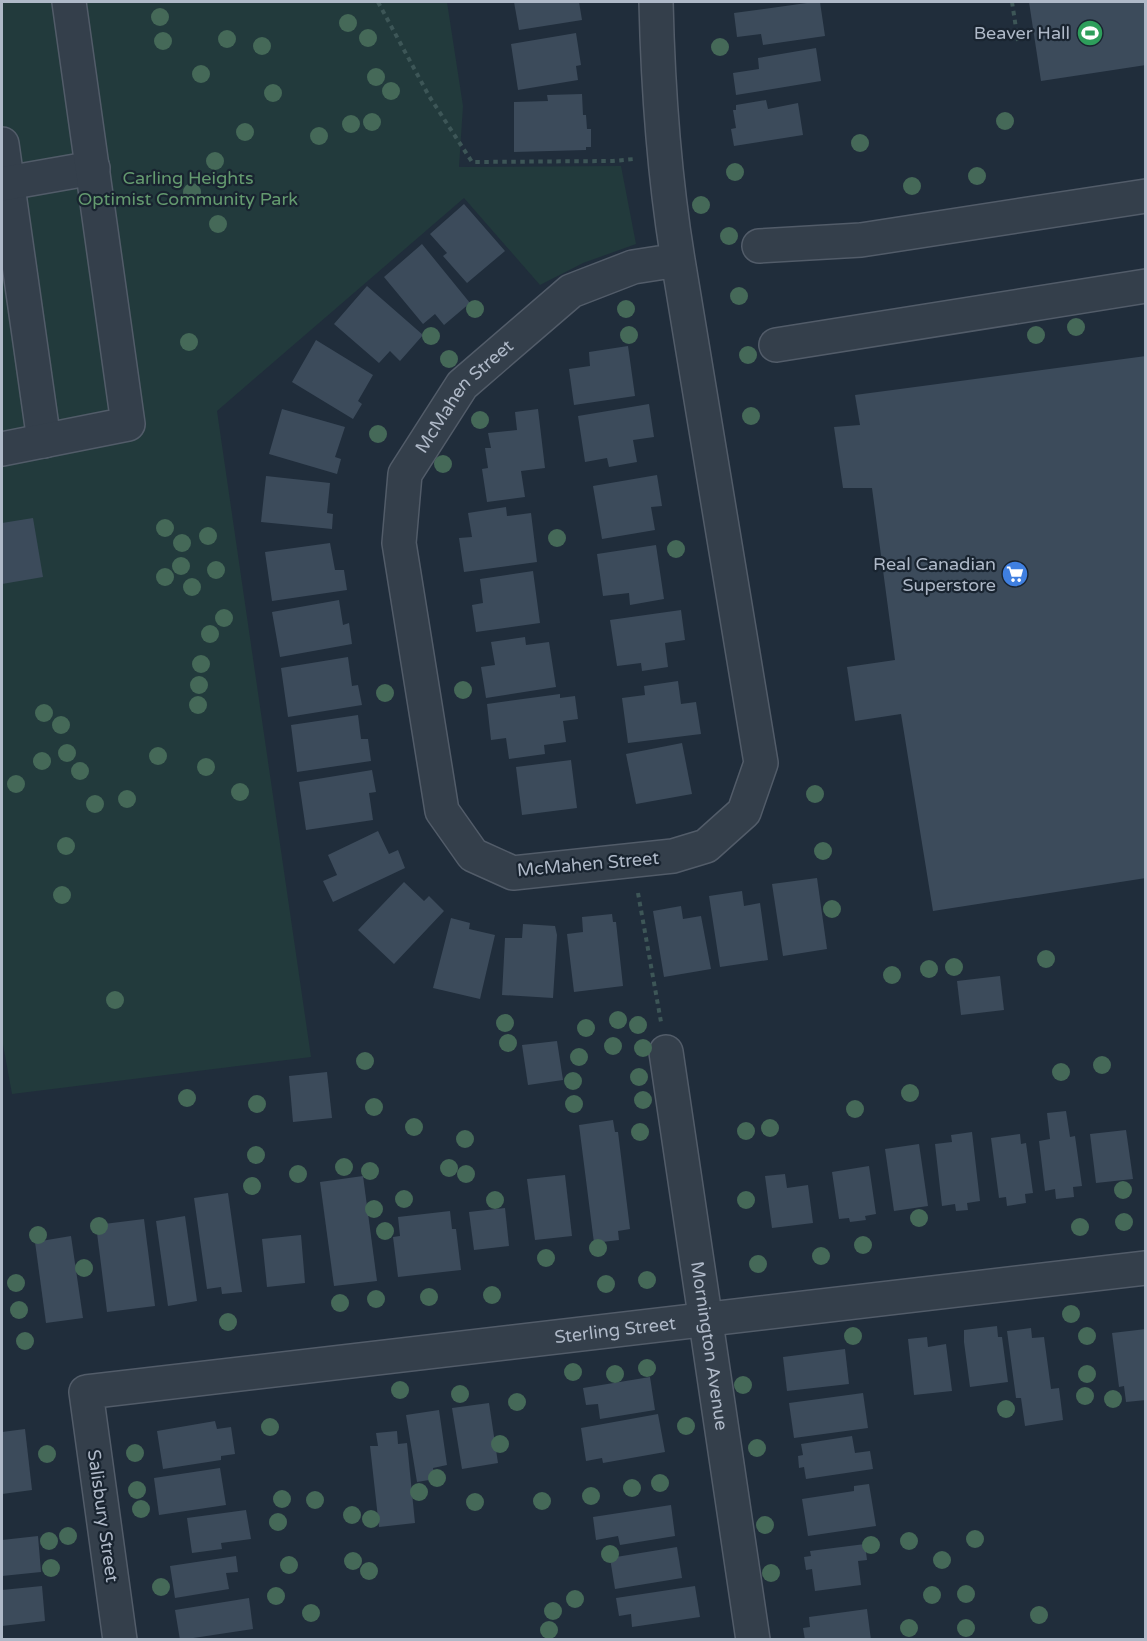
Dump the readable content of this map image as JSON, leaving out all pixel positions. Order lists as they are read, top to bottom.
{
  "streets": {
    "street": [
      "McMahen Street",
      "Sterling Street",
      "Mornington Avenue",
      "Salisbury Street"
    ]
  },
  "crossings": [
    ["Sterling Street", "Mornington Avenue"],
    ["Sterling Street", "Salisbury Street"]
  ],
  "parks": ["Carling Heights Optimist Community Park"],
  "places": {
    "sports": ["Beaver Hall"],
    "supermarket": ["Real Canadian Superstore"]
  }
}
